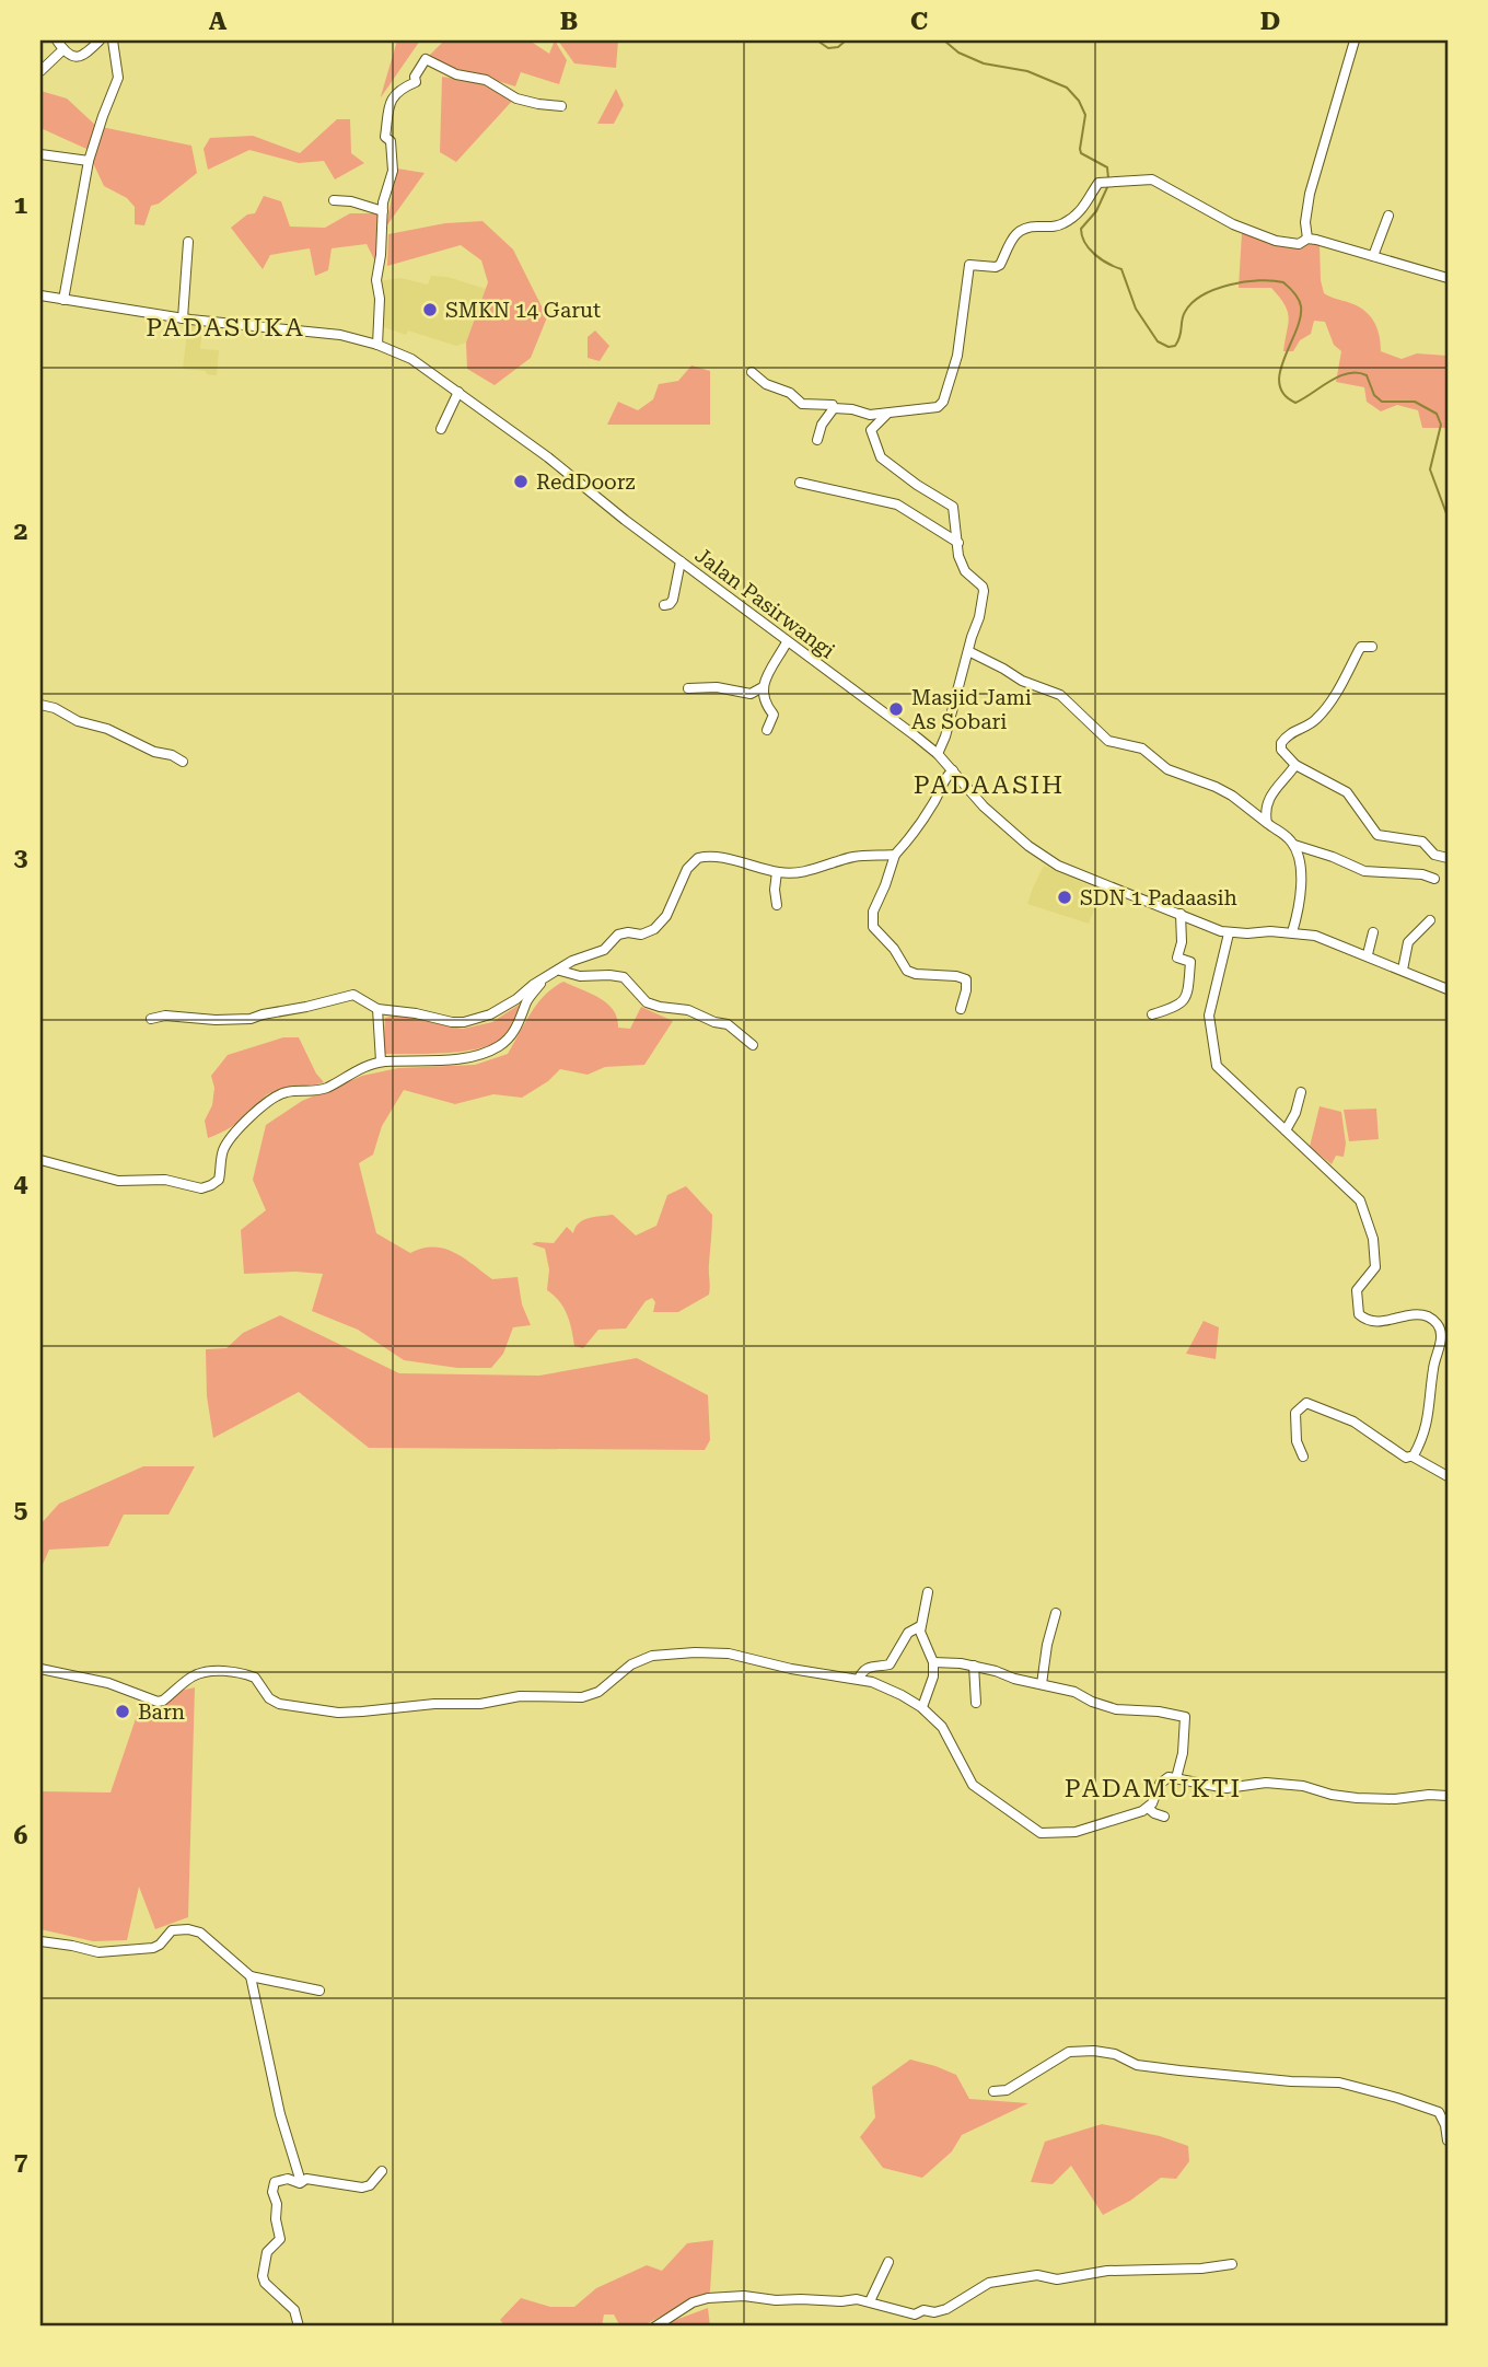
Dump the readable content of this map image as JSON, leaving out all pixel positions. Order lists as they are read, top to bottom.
{
  "streets": {
    "street": ["Jalan Pasirwangi"]
  },
  "districts": ["PADASUKA", "PADAASIH", "PADAMUKTI"],
  "places": [
    "SMKN 14 Garut",
    "RedDoorz",
    "Masjid Jami As Sobari",
    "SDN 1 Padaasih",
    "Barn"
  ],
  "grid": {
    "columns": [
      "A",
      "B",
      "C",
      "D"
    ],
    "rows": [
      "1",
      "2",
      "3",
      "4",
      "5",
      "6",
      "7"
    ]
  }
}
